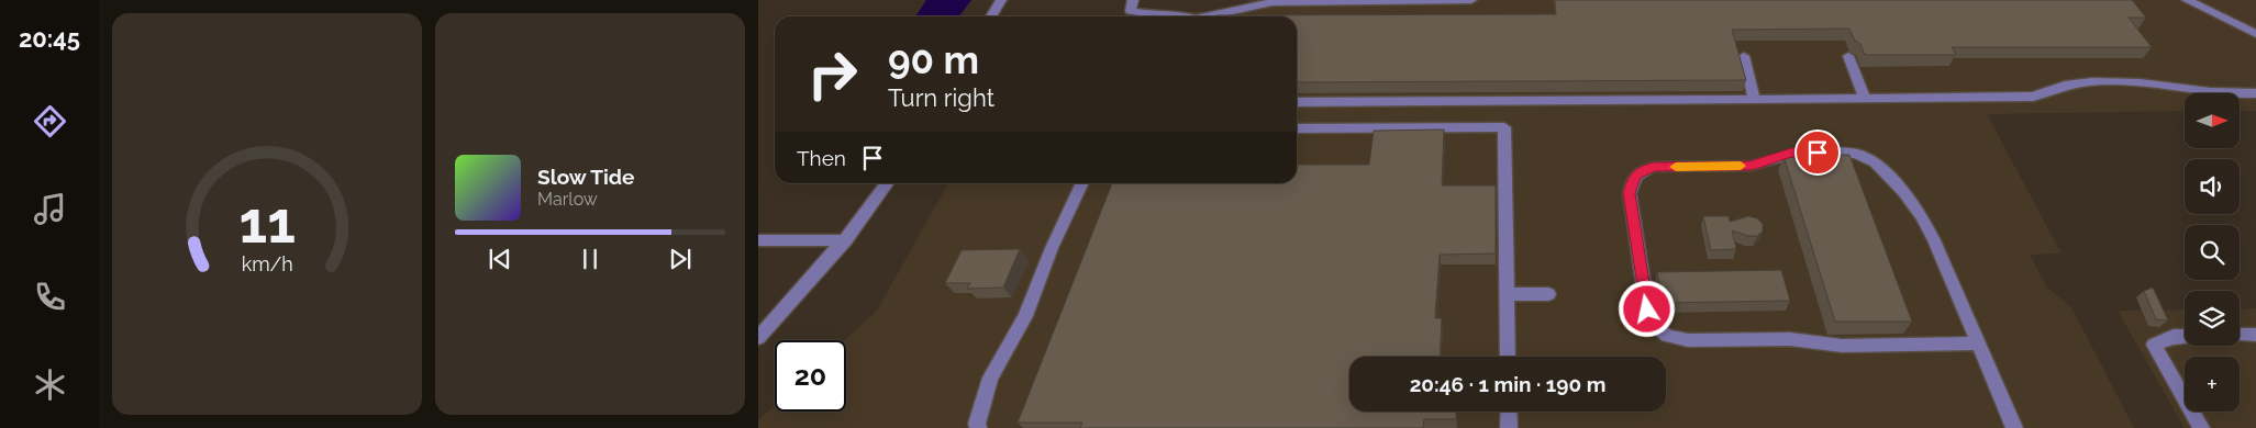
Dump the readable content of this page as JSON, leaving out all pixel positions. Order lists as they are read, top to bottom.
{
  "north": "right",
  "page": {
    "tabs": "20:45",
    "turn": ["90 m", "Turn right"],
    "map_buttons": "+",
    "then": "Then",
    "song": ["Slow Tide", "Marlow"],
    "limit": "20",
    "trip": "20:46 · 1 min · 190 m",
    "gauge": ["11", "km/h"]
  }
}
